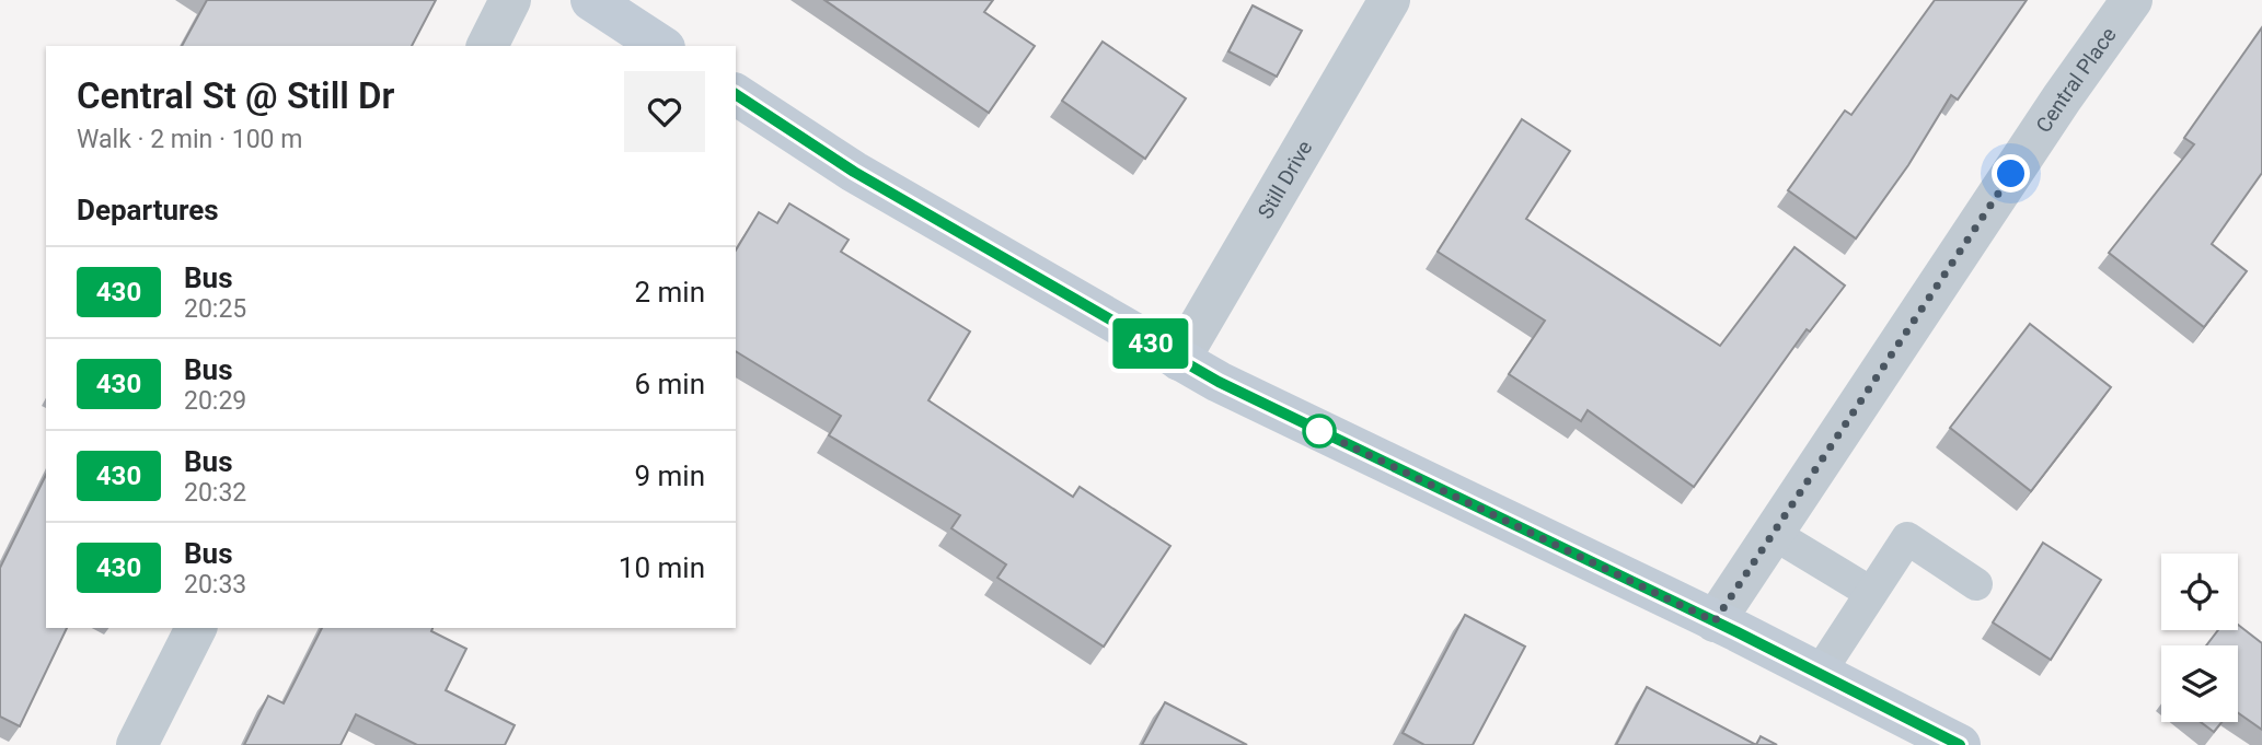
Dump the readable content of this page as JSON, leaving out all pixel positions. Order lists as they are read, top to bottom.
{
  "streets": {
    "street": ["Central Place", "Still Drive"]
  },
  "lines": ["bus line 430"],
  "page": {
    "on_map": "430",
    "heading": [
      ["Central St @ Still Dr", "Walk · 2 min · 100 m"],
      "Departures"
    ],
    "list": [
      {
        "mark": "430",
        "name": "Bus",
        "note": "20:25",
        "value": "2 min"
      },
      {
        "mark": "430",
        "name": "Bus",
        "note": "20:29",
        "value": "6 min"
      },
      {
        "mark": "430",
        "name": "Bus",
        "note": "20:32",
        "value": "9 min"
      },
      {
        "mark": "430",
        "name": "Bus",
        "note": "20:33",
        "value": "10 min"
      }
    ]
  }
}
